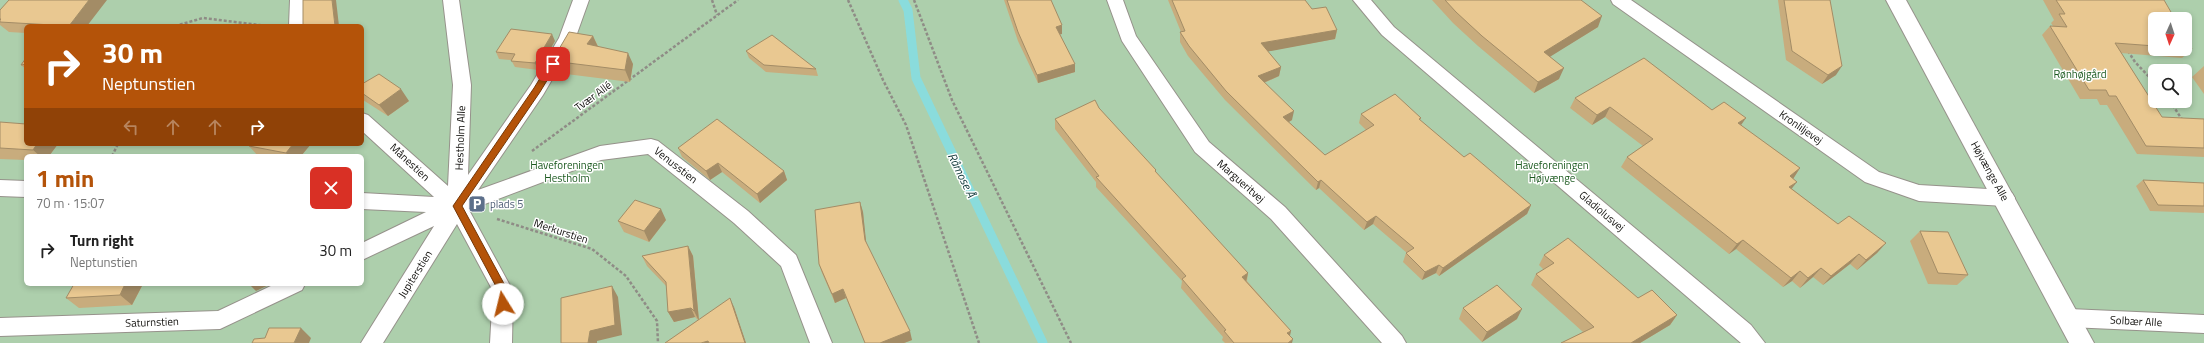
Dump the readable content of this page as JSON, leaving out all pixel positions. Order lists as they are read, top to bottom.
{
  "streets": {
    "street": ["Højvænge Alle"],
    "lane": [
      "Kronliljevej",
      "Hestholm Alle",
      "Månestien",
      "Venusstien",
      "Margueritvej",
      "Gladiolusvej",
      "Jupiterstien",
      "Solbær Alle",
      "Saturnstien"
    ],
    "path": ["Tvær Allé", "Merkurstien"]
  },
  "crossings": [
    ["Kronliljevej", "Højvænge Alle"],
    ["Hestholm Alle", "Månestien"],
    ["Hestholm Alle", "Venusstien"],
    ["Hestholm Alle", "Merkurstien"],
    ["Hestholm Alle", "Jupiterstien"],
    ["Månestien", "Venusstien"],
    ["Månestien", "Merkurstien"],
    ["Månestien", "Jupiterstien"],
    ["Venusstien", "Merkurstien"],
    ["Venusstien", "Jupiterstien"],
    ["Højvænge Alle", "Solbær Alle"],
    ["Merkurstien", "Jupiterstien"]
  ],
  "water": ["Råmose Å"],
  "parks": ["Rønhøjgård", "Haveforeningen Hestholm", "Haveforeningen Højvænge"],
  "places": {
    "parking": ["plads 5"]
  },
  "north": "bottom",
  "page": {
    "turn": ["30 m", "Neptunstien"],
    "heading": ["1 min", "70 m · 15:07"],
    "list": [
      {
        "name": "Turn right",
        "note": "Neptunstien",
        "value": "30 m"
      }
    ]
  }
}
